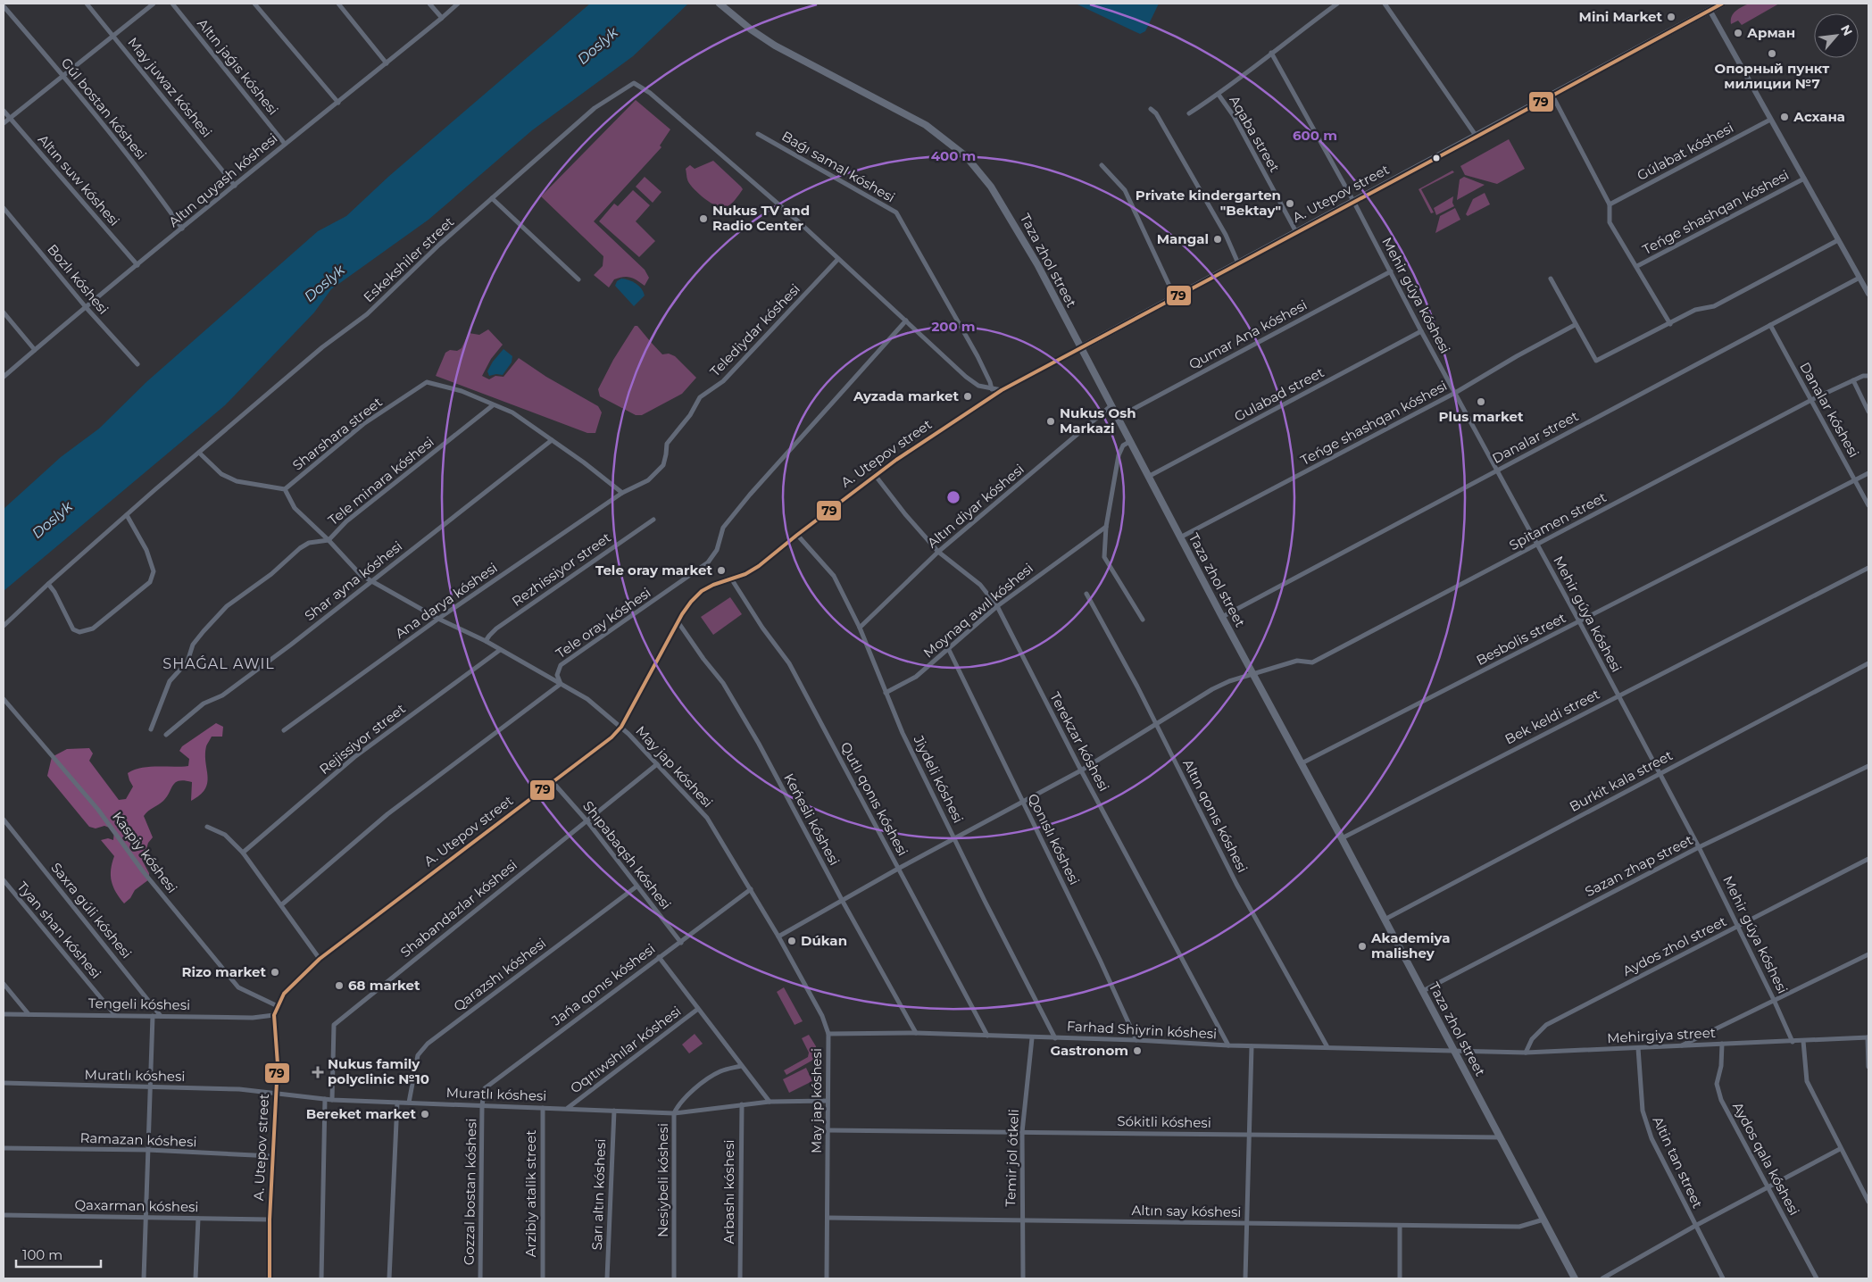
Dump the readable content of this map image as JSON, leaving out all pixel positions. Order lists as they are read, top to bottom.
{
  "streets": {
    "main road": ["A. Utepov street", "Taza zhol street"],
    "street": [
      "Altın jaǵıs kóshesi",
      "May juwaz kóshesi",
      "Gúl bostan kóshesi",
      "Aqaba street",
      "Gúlabat kóshesi",
      "Baǵı samal kóshesi",
      "Altın suw kóshesi",
      "Altın quyash kóshesi",
      "Teńge shashqan kóshesi",
      "Eskekshiler street",
      "Bozlı kóshesi",
      "Mehir gúyа kóshesi",
      "Telediydar kóshesi",
      "Qumar Ana kóshesi",
      "Gulabad street",
      "Danalar kóshesi",
      "Sharshara street",
      "Danalar street",
      "Tele minara kóshesi",
      "Altın diyar kóshesi",
      "Spitamen street",
      "Rezhissiyor street",
      "Shar ayna kóshesi",
      "Ana darya kóshesi",
      "Moynaq awıl kóshesi",
      "Tele oray kóshesi",
      "Besbolis street",
      "Bek keldi street",
      "Rejissiyor street",
      "Terekzar kóshesi",
      "May jap kóshesi",
      "Jiydeli kóshesi",
      "Burkit kala street",
      "Qutlı qonıs kóshesi",
      "Altın qonıs kóshesi",
      "Keńesli kóshesi",
      "Qonıslı kóshesi",
      "Kaspiy kóshesi",
      "Shıpabaqsh kóshesi",
      "Sazan zhap street",
      "Shabandazlar kóshesi",
      "Saxra gúli kóshesi",
      "Tyan shan kóshesi",
      "Aydos zhol street",
      "Qarazshı kóshesi",
      "Jańa qonıs kóshesi",
      "Tengeli kóshesi",
      "Farhad Shiyrin kóshesi",
      "Mehirgiya street",
      "Oqıtıwshılar kóshesi",
      "Muratlı kóshesi",
      "Sókitli kóshesi",
      "Ramazan kóshesi",
      "Temir jol ótkeli",
      "Aydos qala kóshesi",
      "Altin tan street",
      "Nesiybeli kóshesi",
      "Gozzal bostan kóshesi",
      "Arbashı kóshesi",
      "Arzibiy atalik street",
      "Sarı altın kóshesi",
      "Qaxarman kóshesi",
      "Altın say kóshesi"
    ]
  },
  "crossings": [
    ["Altın jaǵıs kóshesi", "Altın quyash kóshesi"],
    ["May juwaz kóshesi", "Altın quyash kóshesi"],
    ["Gúl bostan kóshesi", "Altın quyash kóshesi"],
    ["Aqaba street", "A. Utepov street"],
    ["Gúlabat kóshesi", "Teńge shashqan kóshesi"],
    ["Altın suw kóshesi", "Altın quyash kóshesi"],
    ["Altın quyash kóshesi", "Bozlı kóshesi"],
    ["A. Utepov street", "Teńge shashqan kóshesi"],
    ["A. Utepov street", "Taza zhol street"],
    ["A. Utepov street", "Mehir gúyа kóshesi"],
    ["A. Utepov street", "Terekzar kóshesi"],
    ["A. Utepov street", "May jap kóshesi"],
    ["A. Utepov street", "Jiydeli kóshesi"],
    ["A. Utepov street", "Qutlı qonıs kóshesi"],
    ["A. Utepov street", "Keńesli kóshesi"],
    ["A. Utepov street", "Kaspiy kóshesi"],
    ["A. Utepov street", "Shıpabaqsh kóshesi"],
    ["A. Utepov street", "Tengeli kóshesi"],
    ["A. Utepov street", "Muratlı kóshesi"],
    ["A. Utepov street", "Ramazan kóshesi"],
    ["A. Utepov street", "Qaxarman kóshesi"],
    ["Teńge shashqan kóshesi", "Taza zhol street"],
    ["Teńge shashqan kóshesi", "Mehir gúyа kóshesi"],
    ["Eskekshiler street", "Telediydar kóshesi"],
    ["Taza zhol street", "Qumar Ana kóshesi"],
    ["Taza zhol street", "Gulabad street"],
    ["Taza zhol street", "Danalar street"],
    ["Taza zhol street", "Altın diyar kóshesi"],
    ["Taza zhol street", "Spitamen street"],
    ["Taza zhol street", "Besbolis street"],
    ["Taza zhol street", "Bek keldi street"],
    ["Taza zhol street", "Burkit kala street"],
    ["Taza zhol street", "Sazan zhap street"],
    ["Taza zhol street", "Farhad Shiyrin kóshesi"],
    ["Taza zhol street", "Mehirgiya street"],
    ["Taza zhol street", "Sókitli kóshesi"],
    ["Taza zhol street", "Altın say kóshesi"],
    ["Mehir gúyа kóshesi", "Qumar Ana kóshesi"],
    ["Mehir gúyа kóshesi", "Gulabad street"],
    ["Mehir gúyа kóshesi", "Danalar street"],
    ["Mehir gúyа kóshesi", "Spitamen street"],
    ["Mehir gúyа kóshesi", "Besbolis street"],
    ["Mehir gúyа kóshesi", "Bek keldi street"],
    ["Mehir gúyа kóshesi", "Burkit kala street"],
    ["Mehir gúyа kóshesi", "Sazan zhap street"],
    ["Mehir gúyа kóshesi", "Aydos zhol street"],
    ["Mehir gúyа kóshesi", "Mehirgiya street"],
    ["Telediydar kóshesi", "Ana darya kóshesi"],
    ["Danalar kóshesi", "Danalar street"],
    ["Danalar kóshesi", "Spitamen street"],
    ["Danalar kóshesi", "Besbolis street"],
    ["Sharshara street", "Tele minara kóshesi"],
    ["Sharshara street", "May jap kóshesi"],
    ["Tele minara kóshesi", "May jap kóshesi"],
    ["Altın diyar kóshesi", "Terekzar kóshesi"],
    ["Altın diyar kóshesi", "Jiydeli kóshesi"],
    ["Spitamen street", "Terekzar kóshesi"],
    ["Spitamen street", "May jap kóshesi"],
    ["Spitamen street", "Jiydeli kóshesi"],
    ["Spitamen street", "Qutlı qonıs kóshesi"],
    ["Spitamen street", "Altın qonıs kóshesi"],
    ["Spitamen street", "Keńesli kóshesi"],
    ["Spitamen street", "Qonıslı kóshesi"],
    ["Rezhissiyor street", "May jap kóshesi"],
    ["Shar ayna kóshesi", "May jap kóshesi"],
    ["Ana darya kóshesi", "May jap kóshesi"],
    ["Moynaq awıl kóshesi", "Terekzar kóshesi"],
    ["Moynaq awıl kóshesi", "Jiydeli kóshesi"],
    ["Moynaq awıl kóshesi", "Qonıslı kóshesi"],
    ["Tele oray kóshesi", "May jap kóshesi"],
    ["Rejissiyor street", "May jap kóshesi"],
    ["Terekzar kóshesi", "Farhad Shiyrin kóshesi"],
    ["May jap kóshesi", "Shabandazlar kóshesi"],
    ["May jap kóshesi", "Jańa qonıs kóshesi"],
    ["May jap kóshesi", "Farhad Shiyrin kóshesi"],
    ["May jap kóshesi", "Muratlı kóshesi"],
    ["May jap kóshesi", "Sókitli kóshesi"],
    ["May jap kóshesi", "Altın say kóshesi"],
    ["Jiydeli kóshesi", "Farhad Shiyrin kóshesi"],
    ["Qutlı qonıs kóshesi", "Farhad Shiyrin kóshesi"],
    ["Altın qonıs kóshesi", "Farhad Shiyrin kóshesi"],
    ["Keńesli kóshesi", "Farhad Shiyrin kóshesi"],
    ["Qonıslı kóshesi", "Farhad Shiyrin kóshesi"],
    ["Shıpabaqsh kóshesi", "Shabandazlar kóshesi"],
    ["Shıpabaqsh kóshesi", "Qarazshı kóshesi"],
    ["Shıpabaqsh kóshesi", "Jańa qonıs kóshesi"],
    ["Shabandazlar kóshesi", "Muratlı kóshesi"],
    ["Saxra gúli kóshesi", "Tengeli kóshesi"],
    ["Tyan shan kóshesi", "Tengeli kóshesi"],
    ["Aydos zhol street", "Mehirgiya street"],
    ["Qarazshı kóshesi", "Muratlı kóshesi"],
    ["Jańa qonıs kóshesi", "Muratlı kóshesi"],
    ["Jańa qonıs kóshesi", "Gozzal bostan kóshesi"],
    ["Farhad Shiyrin kóshesi", "Mehirgiya street"],
    ["Farhad Shiyrin kóshesi", "Temir jol ótkeli"],
    ["Mehirgiya street", "Aydos qala kóshesi"],
    ["Mehirgiya street", "Altin tan street"],
    ["Oqıtıwshılar kóshesi", "Muratlı kóshesi"],
    ["Muratlı kóshesi", "Nesiybeli kóshesi"],
    ["Muratlı kóshesi", "Gozzal bostan kóshesi"],
    ["Muratlı kóshesi", "Arbashı kóshesi"],
    ["Muratlı kóshesi", "Arzibiy atalik street"],
    ["Muratlı kóshesi", "Sarı altın kóshesi"],
    ["Sókitli kóshesi", "Temir jol ótkeli"],
    ["Temir jol ótkeli", "Altın say kóshesi"]
  ],
  "districts": ["SHAǴAL AWIL"],
  "water": ["Doslyk"],
  "places": {
    "other": [
      "Mini Market",
      "Арман",
      "Опорный пункт милиции №7",
      "Асхана",
      "Private kindergarten \"Bektay\"",
      "Nukus TV and Radio Center",
      "Mangal",
      "Ayzada market",
      "Plus market",
      "Nukus Osh Markazi",
      "Tele oray market",
      "Dúkan",
      "Akademiya malishey",
      "Rizo market",
      "68 market",
      "Gastronom",
      "Bereket market"
    ],
    "health": ["Nukus family polyclinic №10"]
  },
  "lines": ["transit line 79"],
  "scale_bar": "100 m",
  "north": "top right",
  "rings": ["600 m", "400 m", "200 m"]
}
